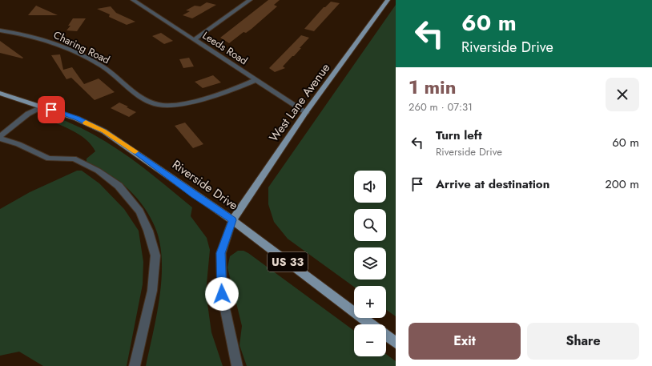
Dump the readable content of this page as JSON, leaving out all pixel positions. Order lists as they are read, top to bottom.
{
  "streets": {
    "main road": ["West Lane Avenue", "Riverside Drive", "US 33"],
    "street": ["Charing Road", "Leeds Road"]
  },
  "crossings": [
    ["Charing Road", "Leeds Road"],
    ["Leeds Road", "West Lane Avenue"],
    ["West Lane Avenue", "Riverside Drive"]
  ],
  "page": {
    "turn": ["60 m", "Riverside Drive"],
    "heading": ["1 min", "260 m · 07:31"],
    "list": [
      {
        "name": "Turn left",
        "note": "Riverside Drive",
        "value": "60 m"
      },
      {
        "name": "Arrive at destination",
        "value": "200 m"
      }
    ],
    "map_buttons": ["+", "−"],
    "buttons": ["Exit", "Share"]
  }
}
